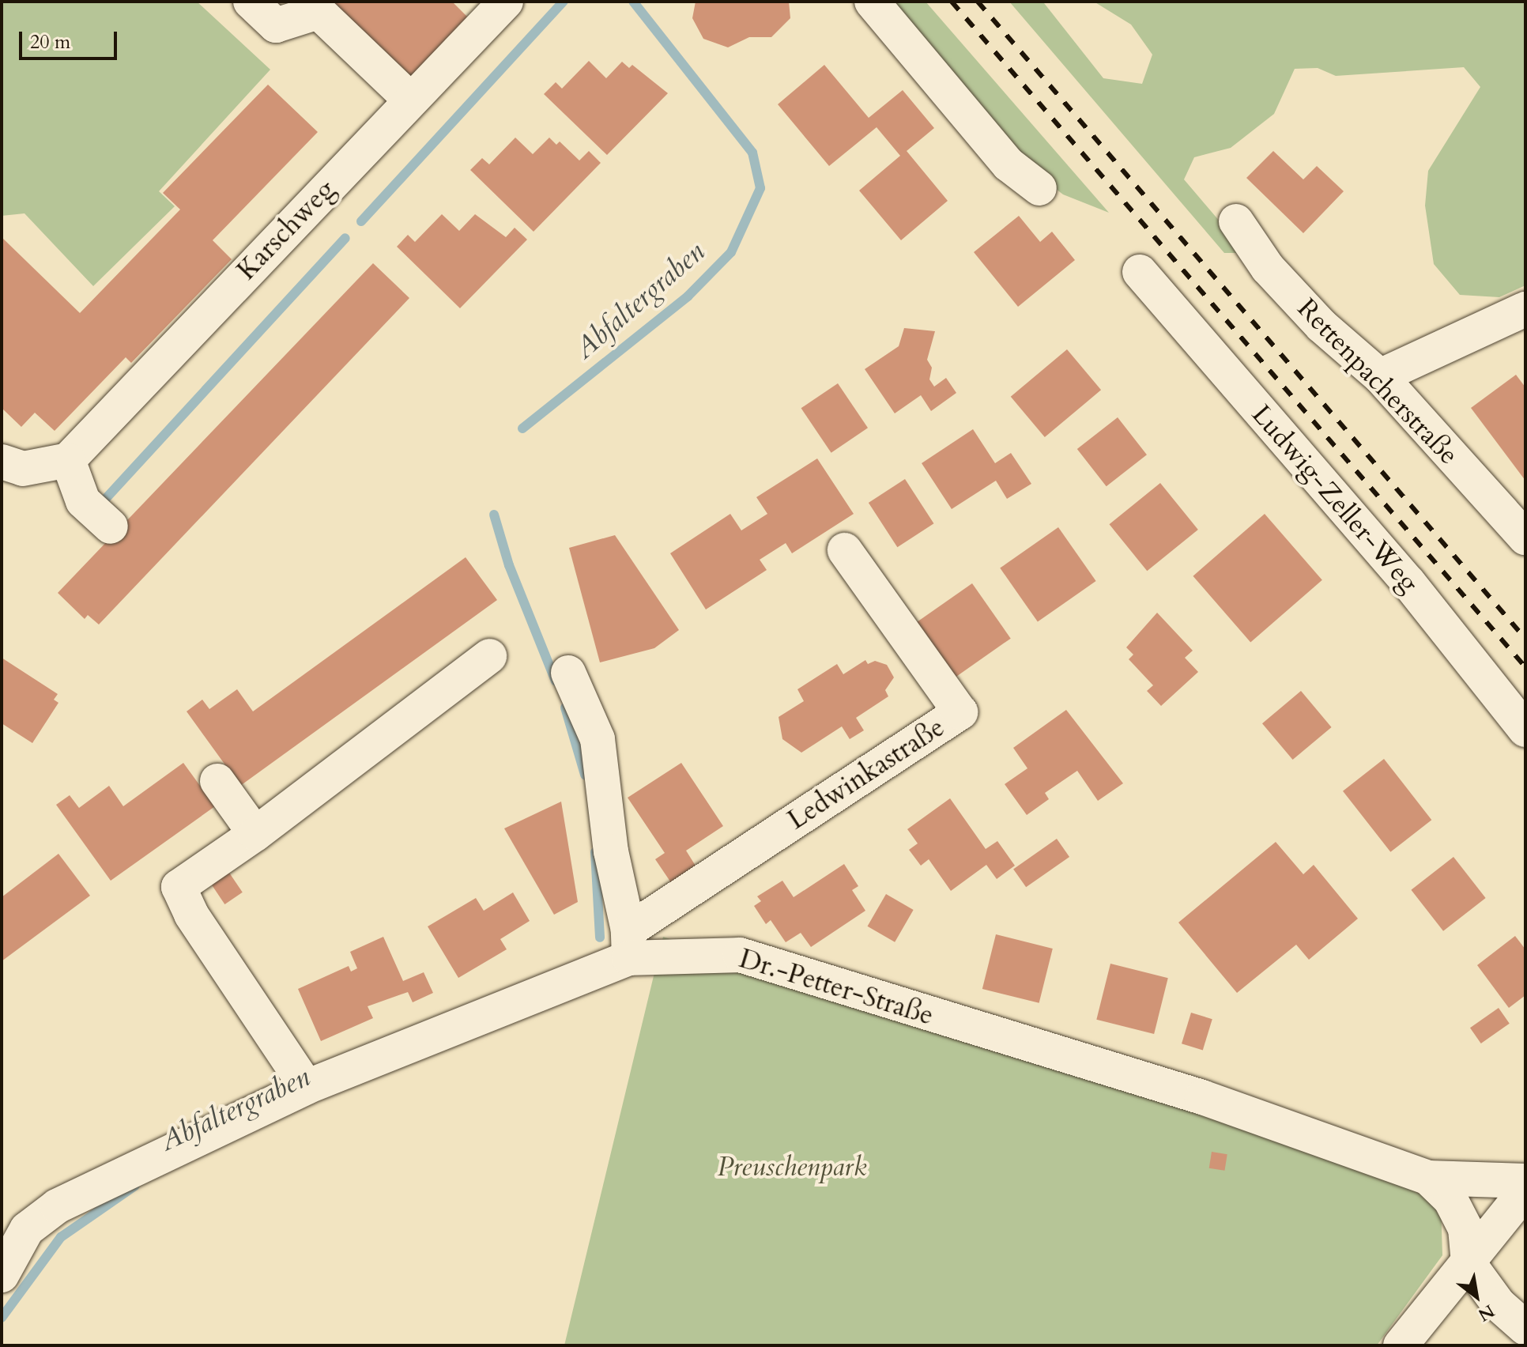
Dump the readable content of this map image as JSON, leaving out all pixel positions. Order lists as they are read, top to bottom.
{
  "streets": {
    "street": [
      "Karschweg",
      "Rettenpacherstraße",
      "Ludwig-Zeller-Weg",
      "Ledwinkastraße",
      "Dr.-Petter-Straße"
    ]
  },
  "crossings": [
    ["Ledwinkastraße", "Dr.-Petter-Straße"]
  ],
  "water": ["Abfaltergraben"],
  "parks": ["Preuschenpark"],
  "scale_bar": "20 m",
  "north": "bottom right"
}
